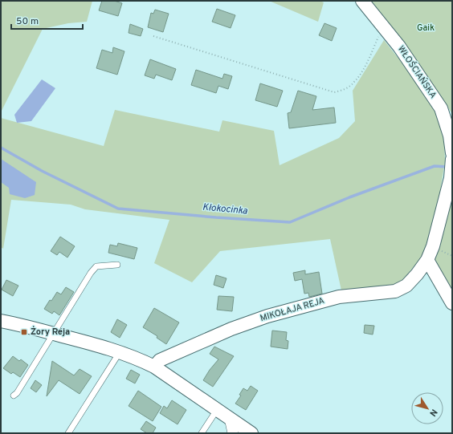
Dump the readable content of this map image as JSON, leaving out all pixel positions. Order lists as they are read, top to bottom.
{
  "streets": {
    "street": ["WŁOŚCIAŃSKA", "MIKOŁAJA REJA"]
  },
  "water": ["Kłokocinka"],
  "parks": ["Gaik"],
  "places": {
    "transit": ["Żory Reja"]
  },
  "scale_bar": "50 m",
  "north": "bottom right"
}
